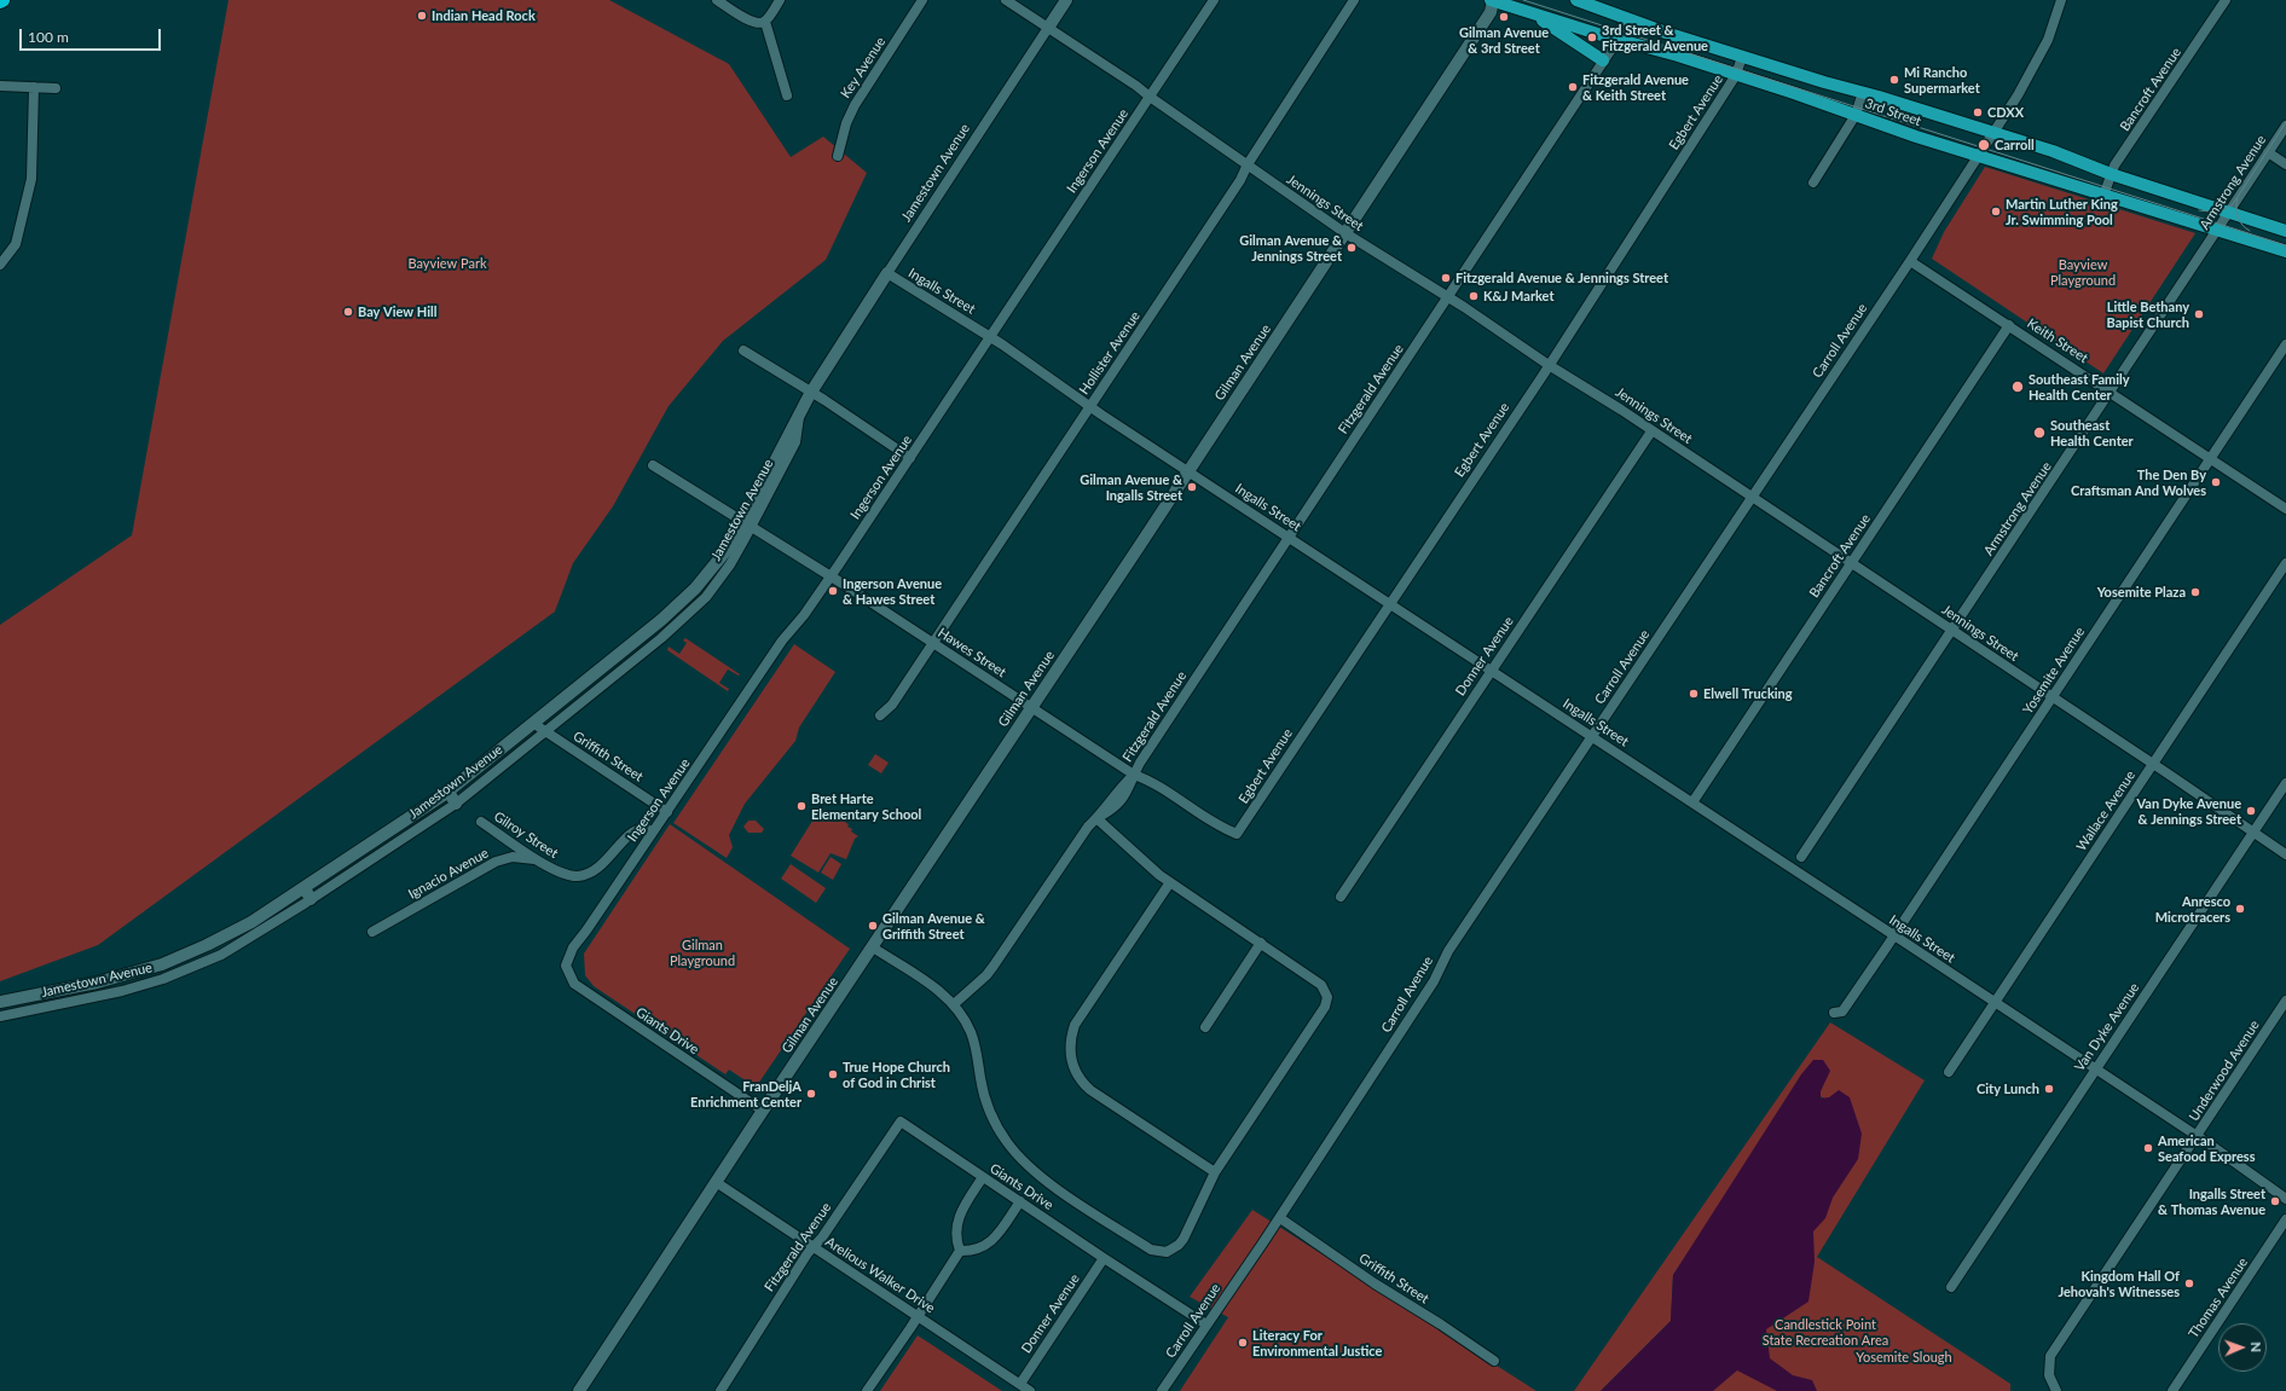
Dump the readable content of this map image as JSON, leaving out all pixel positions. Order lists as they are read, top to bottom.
{
  "streets": {
    "main road": ["3rd Street"],
    "street": [
      "Key Avenue",
      "Bancroft Avenue",
      "Egbert Avenue",
      "Ingerson Avenue",
      "Jamestown Avenue",
      "Armstrong Avenue",
      "Jennings Street",
      "Ingalls Street",
      "Carroll Avenue",
      "Keith Street",
      "Hollister Avenue",
      "Gilman Avenue",
      "Fitzgerald Avenue",
      "Hawes Street",
      "Donner Avenue",
      "Yosemite Avenue",
      "Griffith Street",
      "Wallace Avenue",
      "Gilroy Street",
      "Ignacio Avenue",
      "Van Dyke Avenue",
      "Giants Drive",
      "Underwood Avenue",
      "Arelious Walker Drive",
      "Thomas Avenue"
    ]
  },
  "crossings": [
    ["Bancroft Avenue", "3rd Street"],
    ["Bancroft Avenue", "Jennings Street"],
    ["Bancroft Avenue", "Ingalls Street"],
    ["Bancroft Avenue", "Keith Street"],
    ["Egbert Avenue", "3rd Street"],
    ["Egbert Avenue", "Jennings Street"],
    ["Egbert Avenue", "Ingalls Street"],
    ["Egbert Avenue", "Hawes Street"],
    ["3rd Street", "Armstrong Avenue"],
    ["3rd Street", "Carroll Avenue"],
    ["3rd Street", "Gilman Avenue"],
    ["3rd Street", "Fitzgerald Avenue"],
    ["Ingerson Avenue", "Jennings Street"],
    ["Ingerson Avenue", "Ingalls Street"],
    ["Ingerson Avenue", "Hawes Street"],
    ["Ingerson Avenue", "Griffith Street"],
    ["Ingerson Avenue", "Gilroy Street"],
    ["Ingerson Avenue", "Giants Drive"],
    ["Jamestown Avenue", "Jennings Street"],
    ["Jamestown Avenue", "Ingalls Street"],
    ["Jamestown Avenue", "Hawes Street"],
    ["Jamestown Avenue", "Griffith Street"],
    ["Armstrong Avenue", "Jennings Street"],
    ["Armstrong Avenue", "Keith Street"],
    ["Jennings Street", "Carroll Avenue"],
    ["Jennings Street", "Hollister Avenue"],
    ["Jennings Street", "Gilman Avenue"],
    ["Jennings Street", "Fitzgerald Avenue"],
    ["Jennings Street", "Donner Avenue"],
    ["Jennings Street", "Yosemite Avenue"],
    ["Jennings Street", "Wallace Avenue"],
    ["Jennings Street", "Van Dyke Avenue"],
    ["Ingalls Street", "Carroll Avenue"],
    ["Ingalls Street", "Hollister Avenue"],
    ["Ingalls Street", "Gilman Avenue"],
    ["Ingalls Street", "Fitzgerald Avenue"],
    ["Ingalls Street", "Donner Avenue"],
    ["Ingalls Street", "Yosemite Avenue"],
    ["Ingalls Street", "Wallace Avenue"],
    ["Ingalls Street", "Van Dyke Avenue"],
    ["Ingalls Street", "Underwood Avenue"],
    ["Carroll Avenue", "Keith Street"],
    ["Carroll Avenue", "Griffith Street"],
    ["Carroll Avenue", "Giants Drive"],
    ["Keith Street", "Yosemite Avenue"],
    ["Hollister Avenue", "Hawes Street"],
    ["Gilman Avenue", "Hawes Street"],
    ["Gilman Avenue", "Giants Drive"],
    ["Gilman Avenue", "Arelious Walker Drive"],
    ["Fitzgerald Avenue", "Hawes Street"],
    ["Fitzgerald Avenue", "Giants Drive"],
    ["Fitzgerald Avenue", "Arelious Walker Drive"],
    ["Donner Avenue", "Giants Drive"],
    ["Donner Avenue", "Arelious Walker Drive"],
    ["Gilroy Street", "Ignacio Avenue"]
  ],
  "parks": [
    "Bayview Park",
    "Bayview Playground",
    "Gilman Playground",
    "Candlestick Point State Recreation Area",
    "Yosemite Slough"
  ],
  "places": [
    "Indian Head Rock",
    "Gilman Avenue & 3rd Street",
    "3rd Street & Fitzgerald Avenue",
    "Mi Rancho Supermarket",
    "Fitzgerald Avenue & Keith Street",
    "CDXX",
    "Carroll",
    "Martin Luther King Jr. Swimming Pool",
    "Gilman Avenue & Jennings Street",
    "Fitzgerald Avenue & Jennings Street",
    "K&J Market",
    "Bay View Hill",
    "Little Bethany Bapist Church",
    "Southeast Family Health Center",
    "Southeast Health Center",
    "The Den By Craftsman And Wolves",
    "Gilman Avenue & Ingalls Street",
    "Ingerson Avenue & Hawes Street",
    "Yosemite Plaza",
    "Elwell Trucking",
    "Bret Harte Elementary School",
    "Van Dyke Avenue & Jennings Street",
    "Anresco Microtracers",
    "Gilman Avenue & Griffith Street",
    "True Hope Church of God in Christ",
    "City Lunch",
    "FranDeljA Enrichment Center",
    "American Seafood Express",
    "Ingalls Street & Thomas Avenue",
    "Kingdom Hall Of Jehovah's Witnesses",
    "Literacy For Environmental Justice"
  ],
  "scale_bar": "100 m",
  "north": "right"
}
